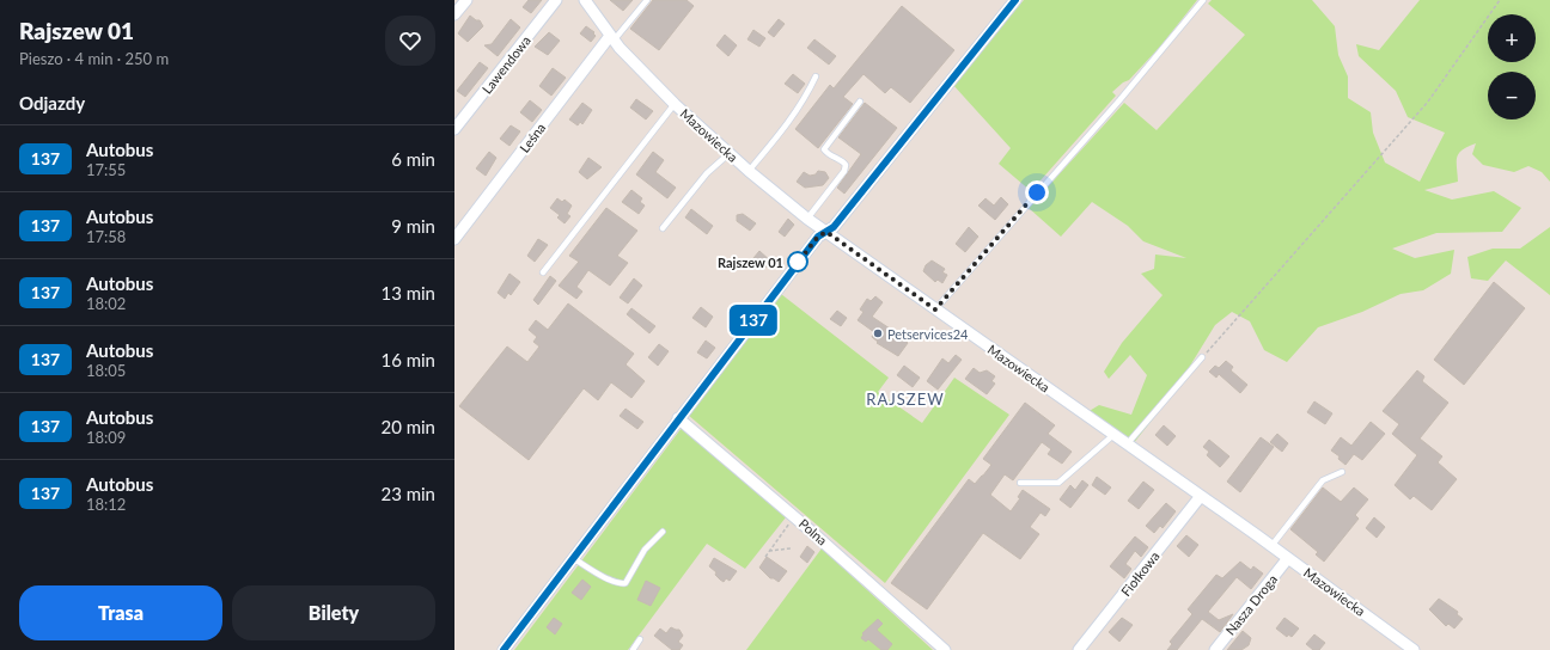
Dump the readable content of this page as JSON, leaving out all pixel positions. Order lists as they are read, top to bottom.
{
  "streets": {
    "street": [
      "Lawendowa",
      "Mazowiecka",
      "Leśna",
      "Polna",
      "Fiołkowa",
      "Nasza Droga"
    ]
  },
  "crossings": [
    ["Mazowiecka", "Leśna"],
    ["Mazowiecka", "Fiołkowa"],
    ["Mazowiecka", "Nasza Droga"]
  ],
  "districts": ["RAJSZEW"],
  "places": ["Rajszew 01", "Petservices24"],
  "lines": ["bus line 137"],
  "page": {
    "heading": [
      ["Rajszew 01", "Pieszo · 4 min · 250 m"],
      "Odjazdy"
    ],
    "on_map": "137",
    "map_buttons": ["+", "−"],
    "list": [
      {
        "mark": "137",
        "name": "Autobus",
        "note": "17:55",
        "value": "6 min"
      },
      {
        "mark": "137",
        "name": "Autobus",
        "note": "17:58",
        "value": "9 min"
      },
      {
        "mark": "137",
        "name": "Autobus",
        "note": "18:02",
        "value": "13 min"
      },
      {
        "mark": "137",
        "name": "Autobus",
        "note": "18:05",
        "value": "16 min"
      },
      {
        "mark": "137",
        "name": "Autobus",
        "note": "18:09",
        "value": "20 min"
      },
      {
        "mark": "137",
        "name": "Autobus",
        "note": "18:12",
        "value": "23 min"
      }
    ],
    "buttons": ["Trasa", "Bilety"]
  }
}
